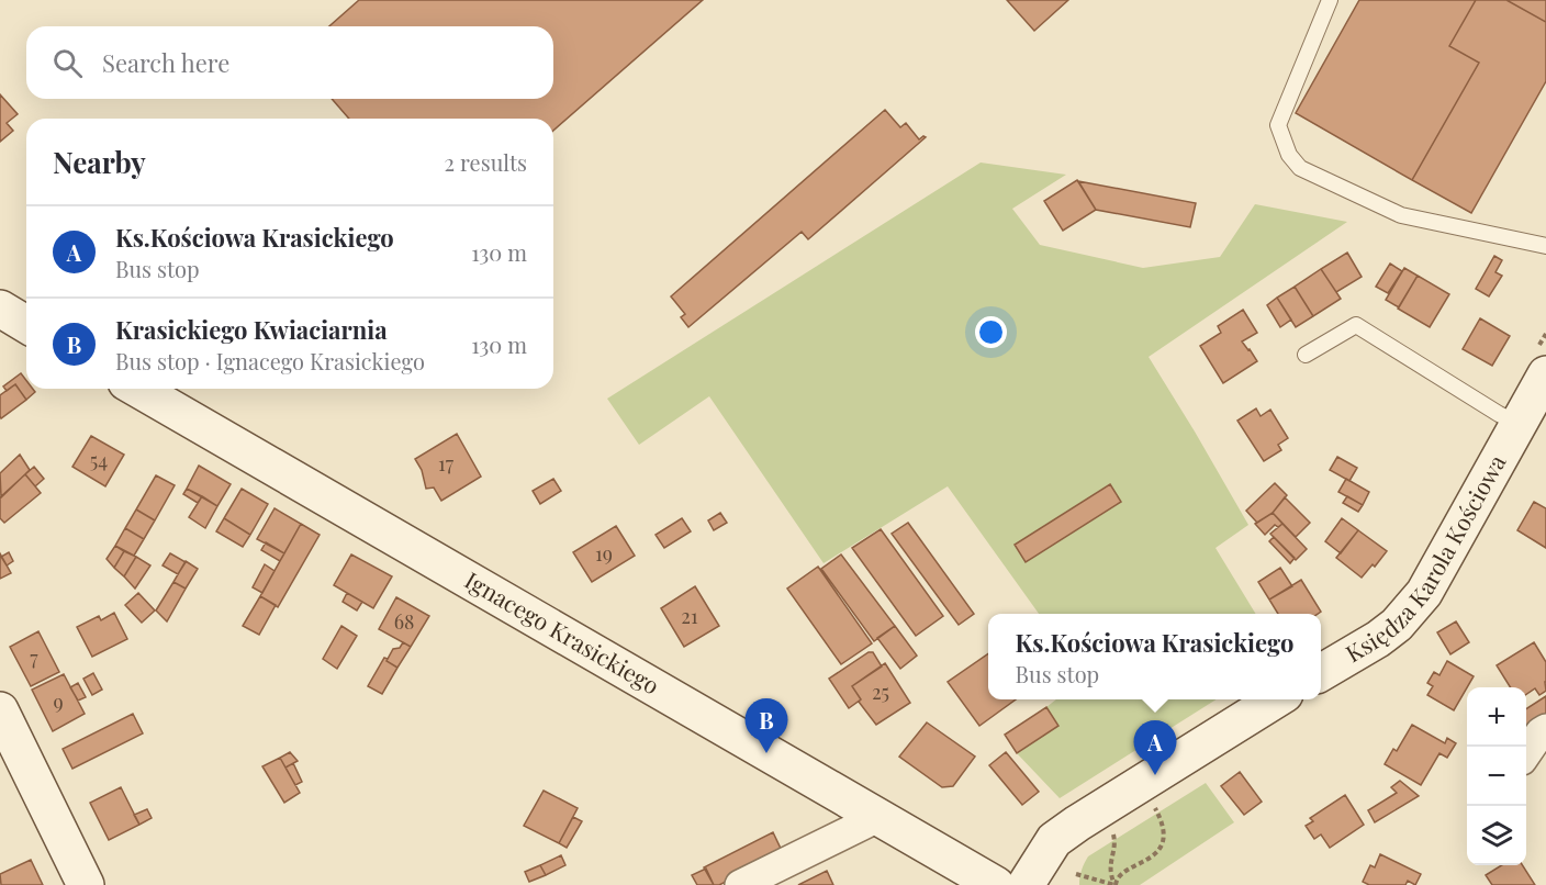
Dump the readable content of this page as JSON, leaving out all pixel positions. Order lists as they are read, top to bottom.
{
  "streets": {
    "street": ["Księdza Karola Kościowa", "Ignacego Krasickiego"]
  },
  "house_numbers": [
    "54",
    "17",
    "19",
    "21",
    "68",
    "7",
    "25",
    "9"
  ],
  "page": {
    "search": "Search here",
    "heading": ["Nearby", "2 results"],
    "list": [
      {
        "mark": "A",
        "name": "Ks.Kościowa Krasickiego",
        "note": "Bus stop",
        "value": "130 m"
      },
      {
        "mark": "B",
        "name": "Krasickiego Kwiaciarnia",
        "note": "Bus stop · Ignacego Krasickiego",
        "value": "130 m"
      }
    ],
    "popup": ["Ks.Kościowa Krasickiego", "Bus stop"],
    "map_buttons": ["+", "−"],
    "pins": ["B", "A"]
  }
}
